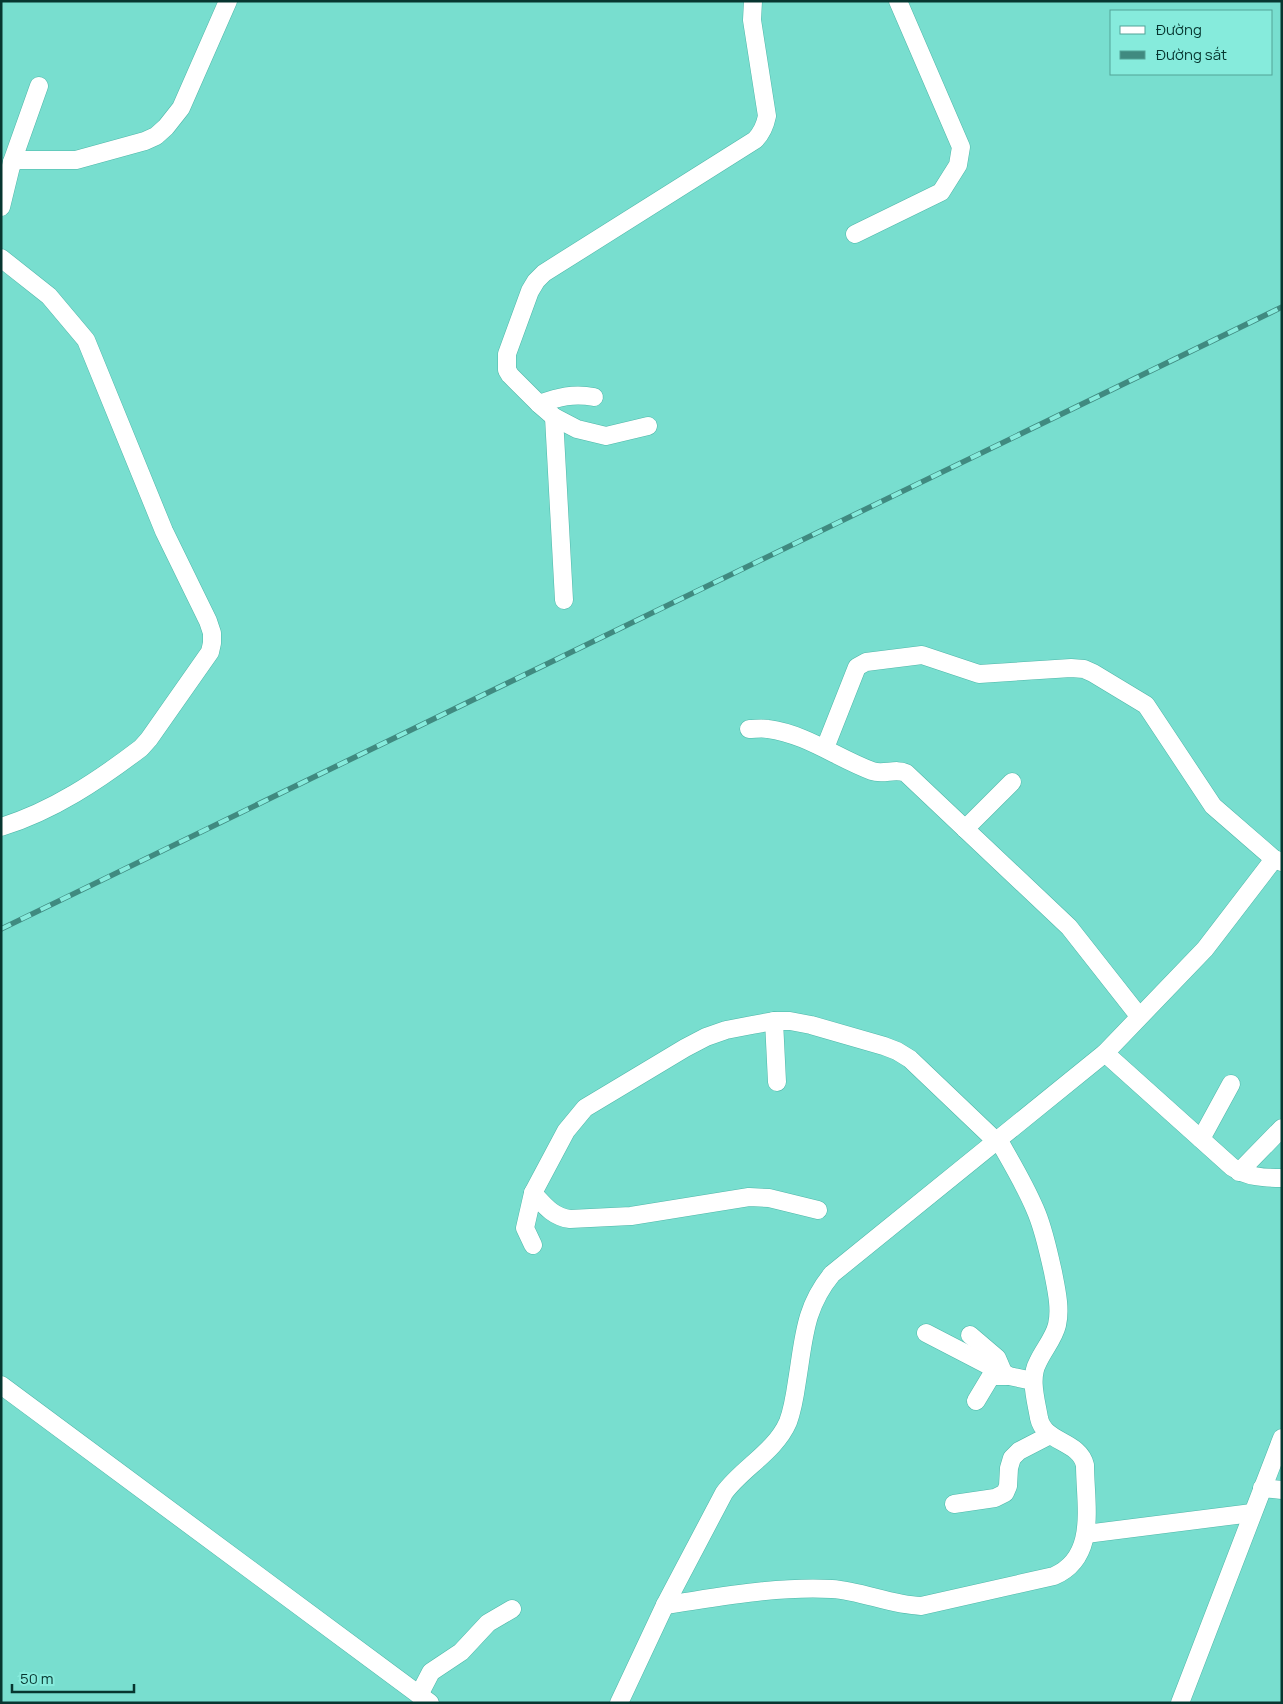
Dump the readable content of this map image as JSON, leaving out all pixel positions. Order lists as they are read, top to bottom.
{
  "legend": ["Đường", "Đường sắt"],
  "scale_bar": "50 m"
}
